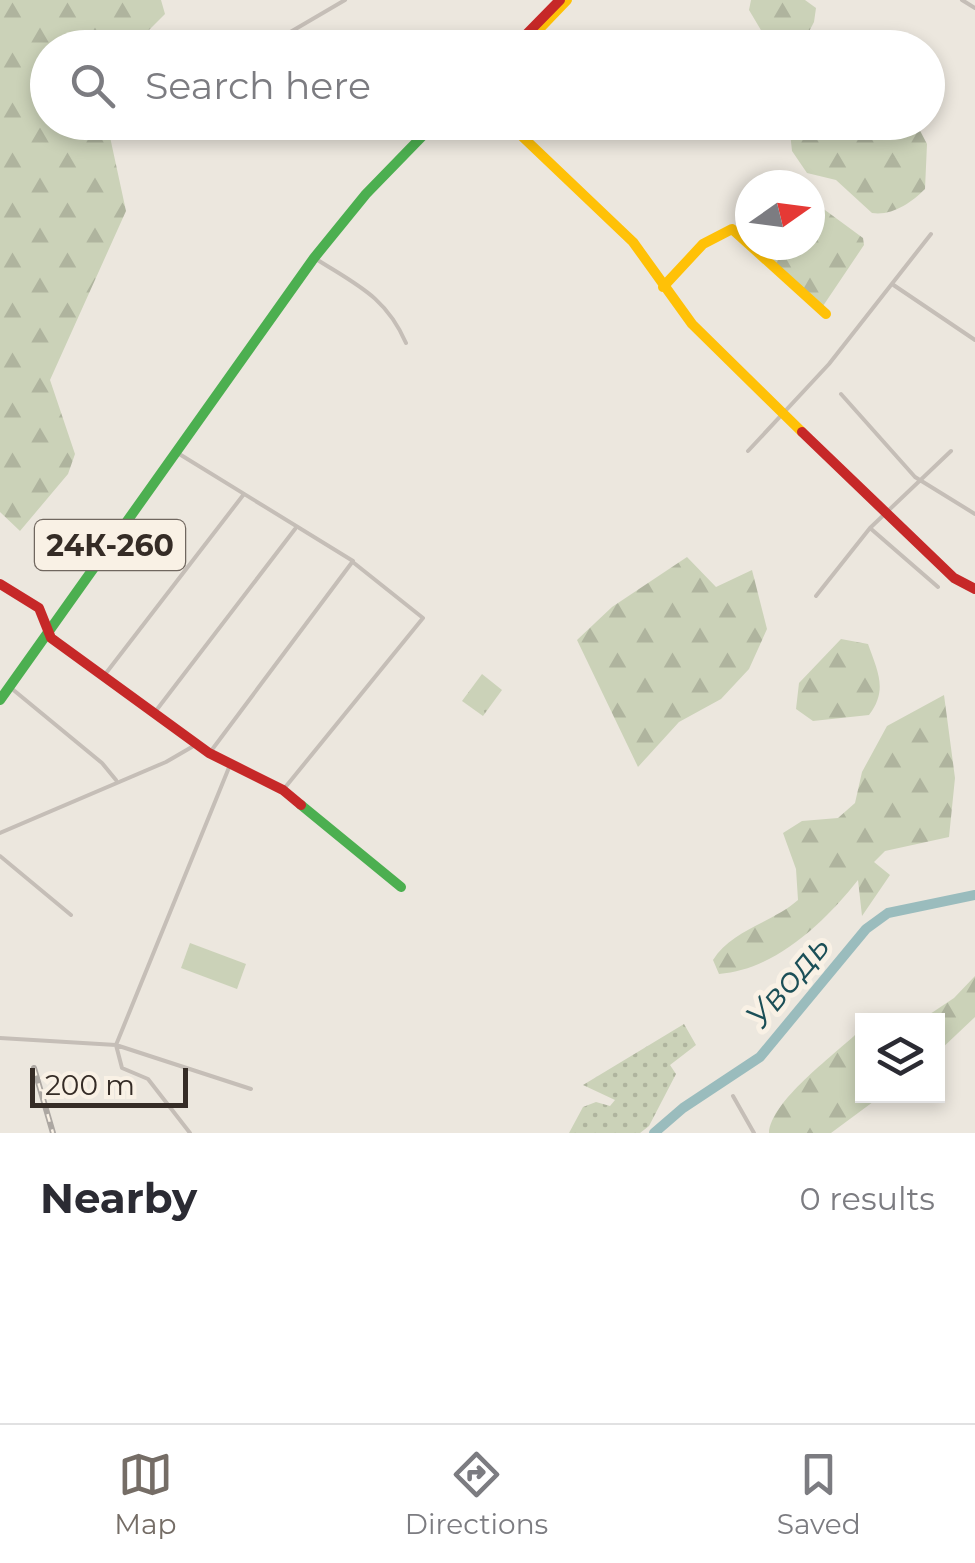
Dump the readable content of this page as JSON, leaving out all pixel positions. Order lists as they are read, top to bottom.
{
  "streets": {
    "street": ["24К-260"]
  },
  "water": ["Уводь"],
  "scale_bar": "200 m",
  "north": "right",
  "page": {
    "search": "Search here",
    "scale": "200 m",
    "heading": ["Nearby", "0 results"],
    "nav": ["Map", "Directions", "Saved"]
  }
}
